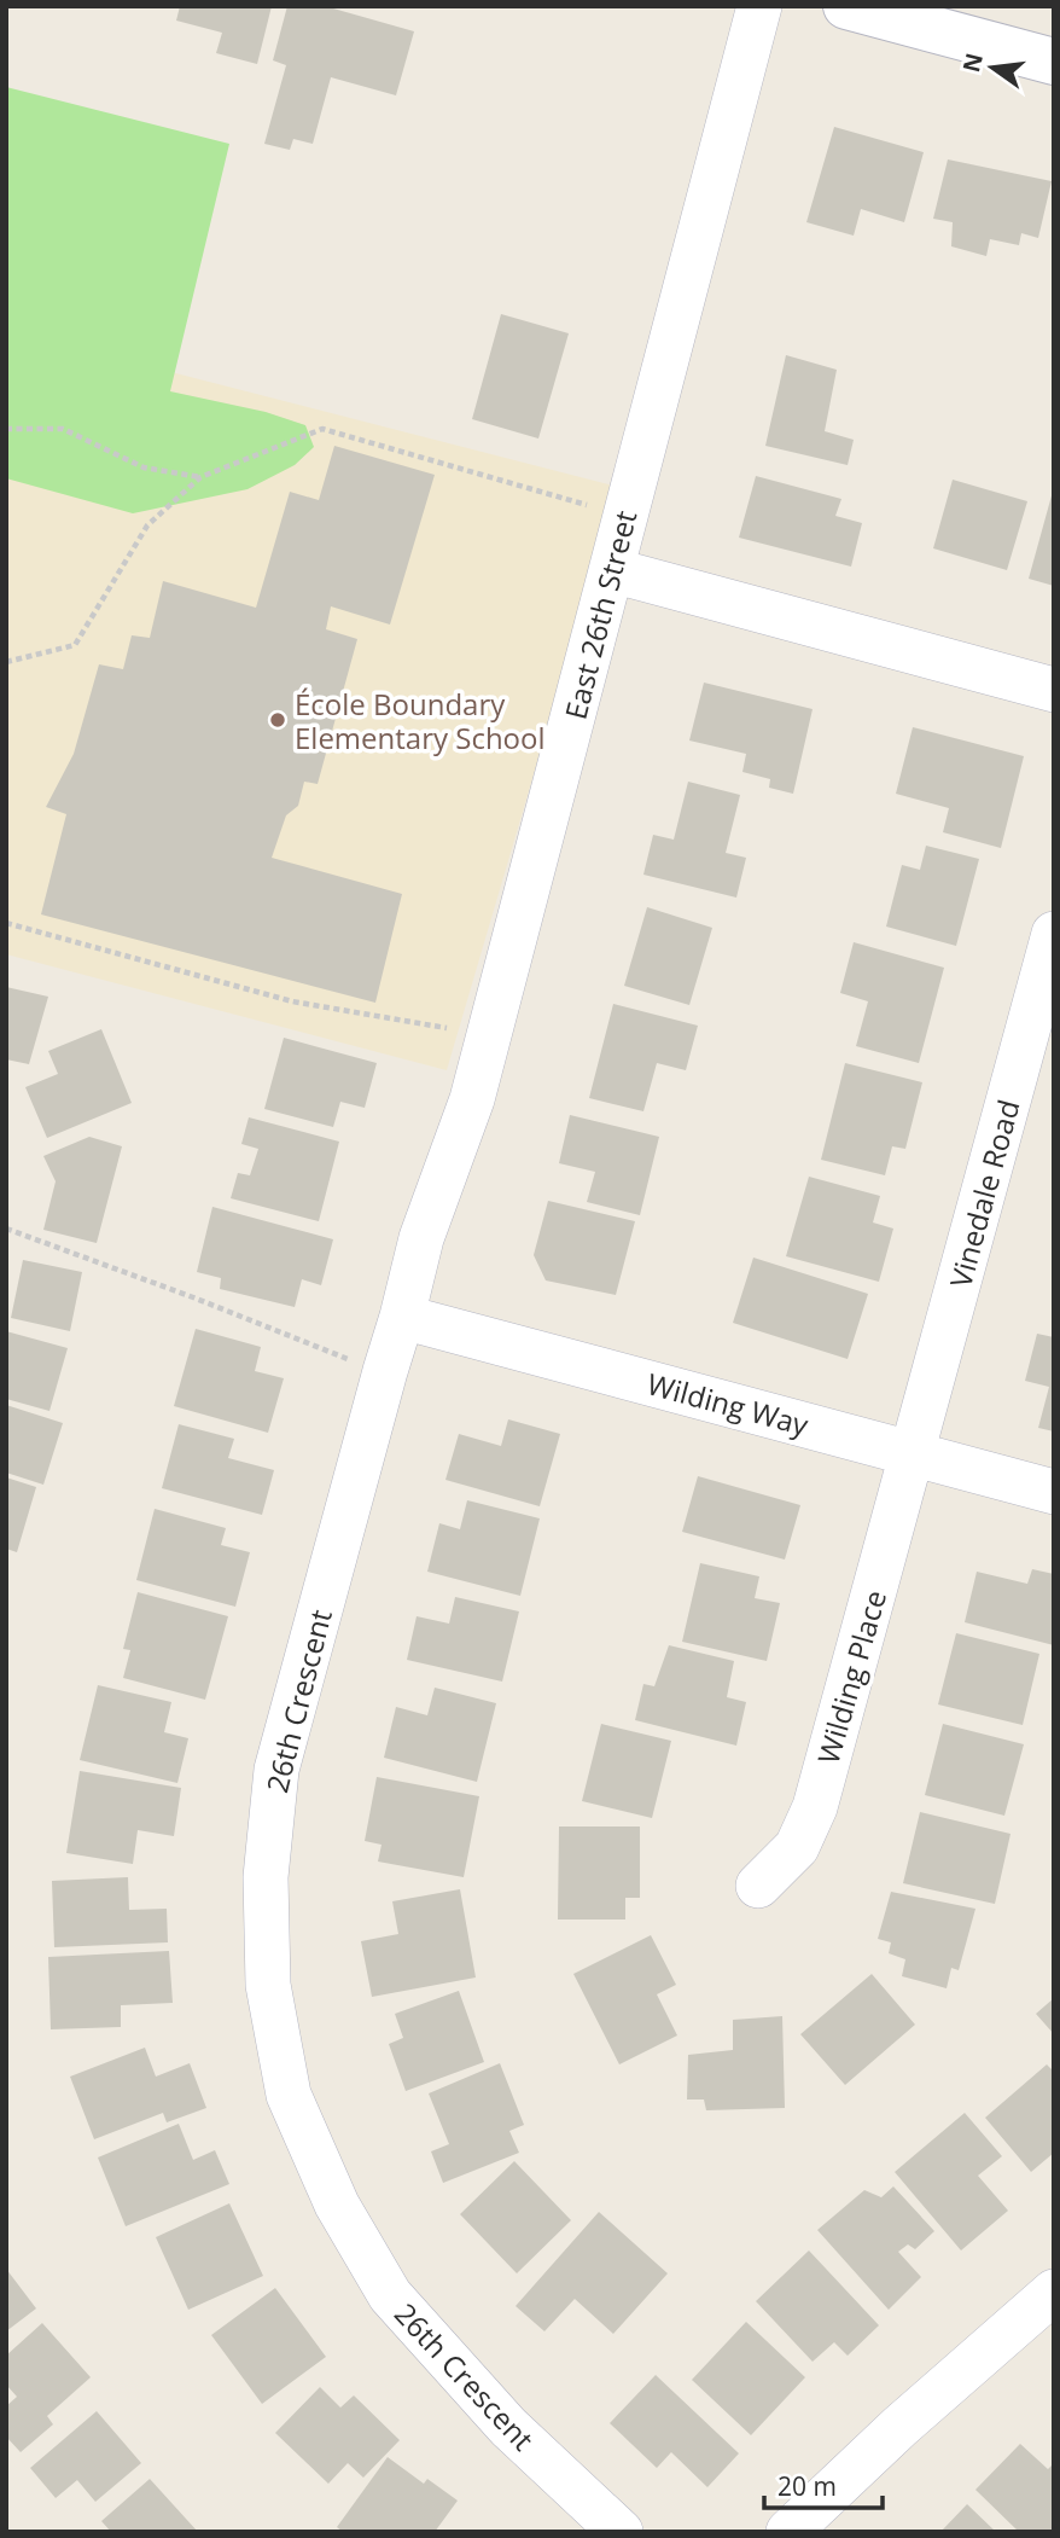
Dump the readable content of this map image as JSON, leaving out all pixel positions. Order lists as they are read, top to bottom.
{
  "streets": {
    "street": [
      "East 26th Street",
      "Vinedale Road",
      "Wilding Way",
      "Wilding Place",
      "26th Crescent"
    ]
  },
  "crossings": [
    ["East 26th Street", "Wilding Way"],
    ["East 26th Street", "26th Crescent"],
    ["Vinedale Road", "Wilding Way"],
    ["Vinedale Road", "Wilding Place"],
    ["Wilding Way", "Wilding Place"],
    ["Wilding Way", "26th Crescent"]
  ],
  "places": ["École Boundary Elementary School"],
  "scale_bar": "20 m",
  "north": "left"
}
